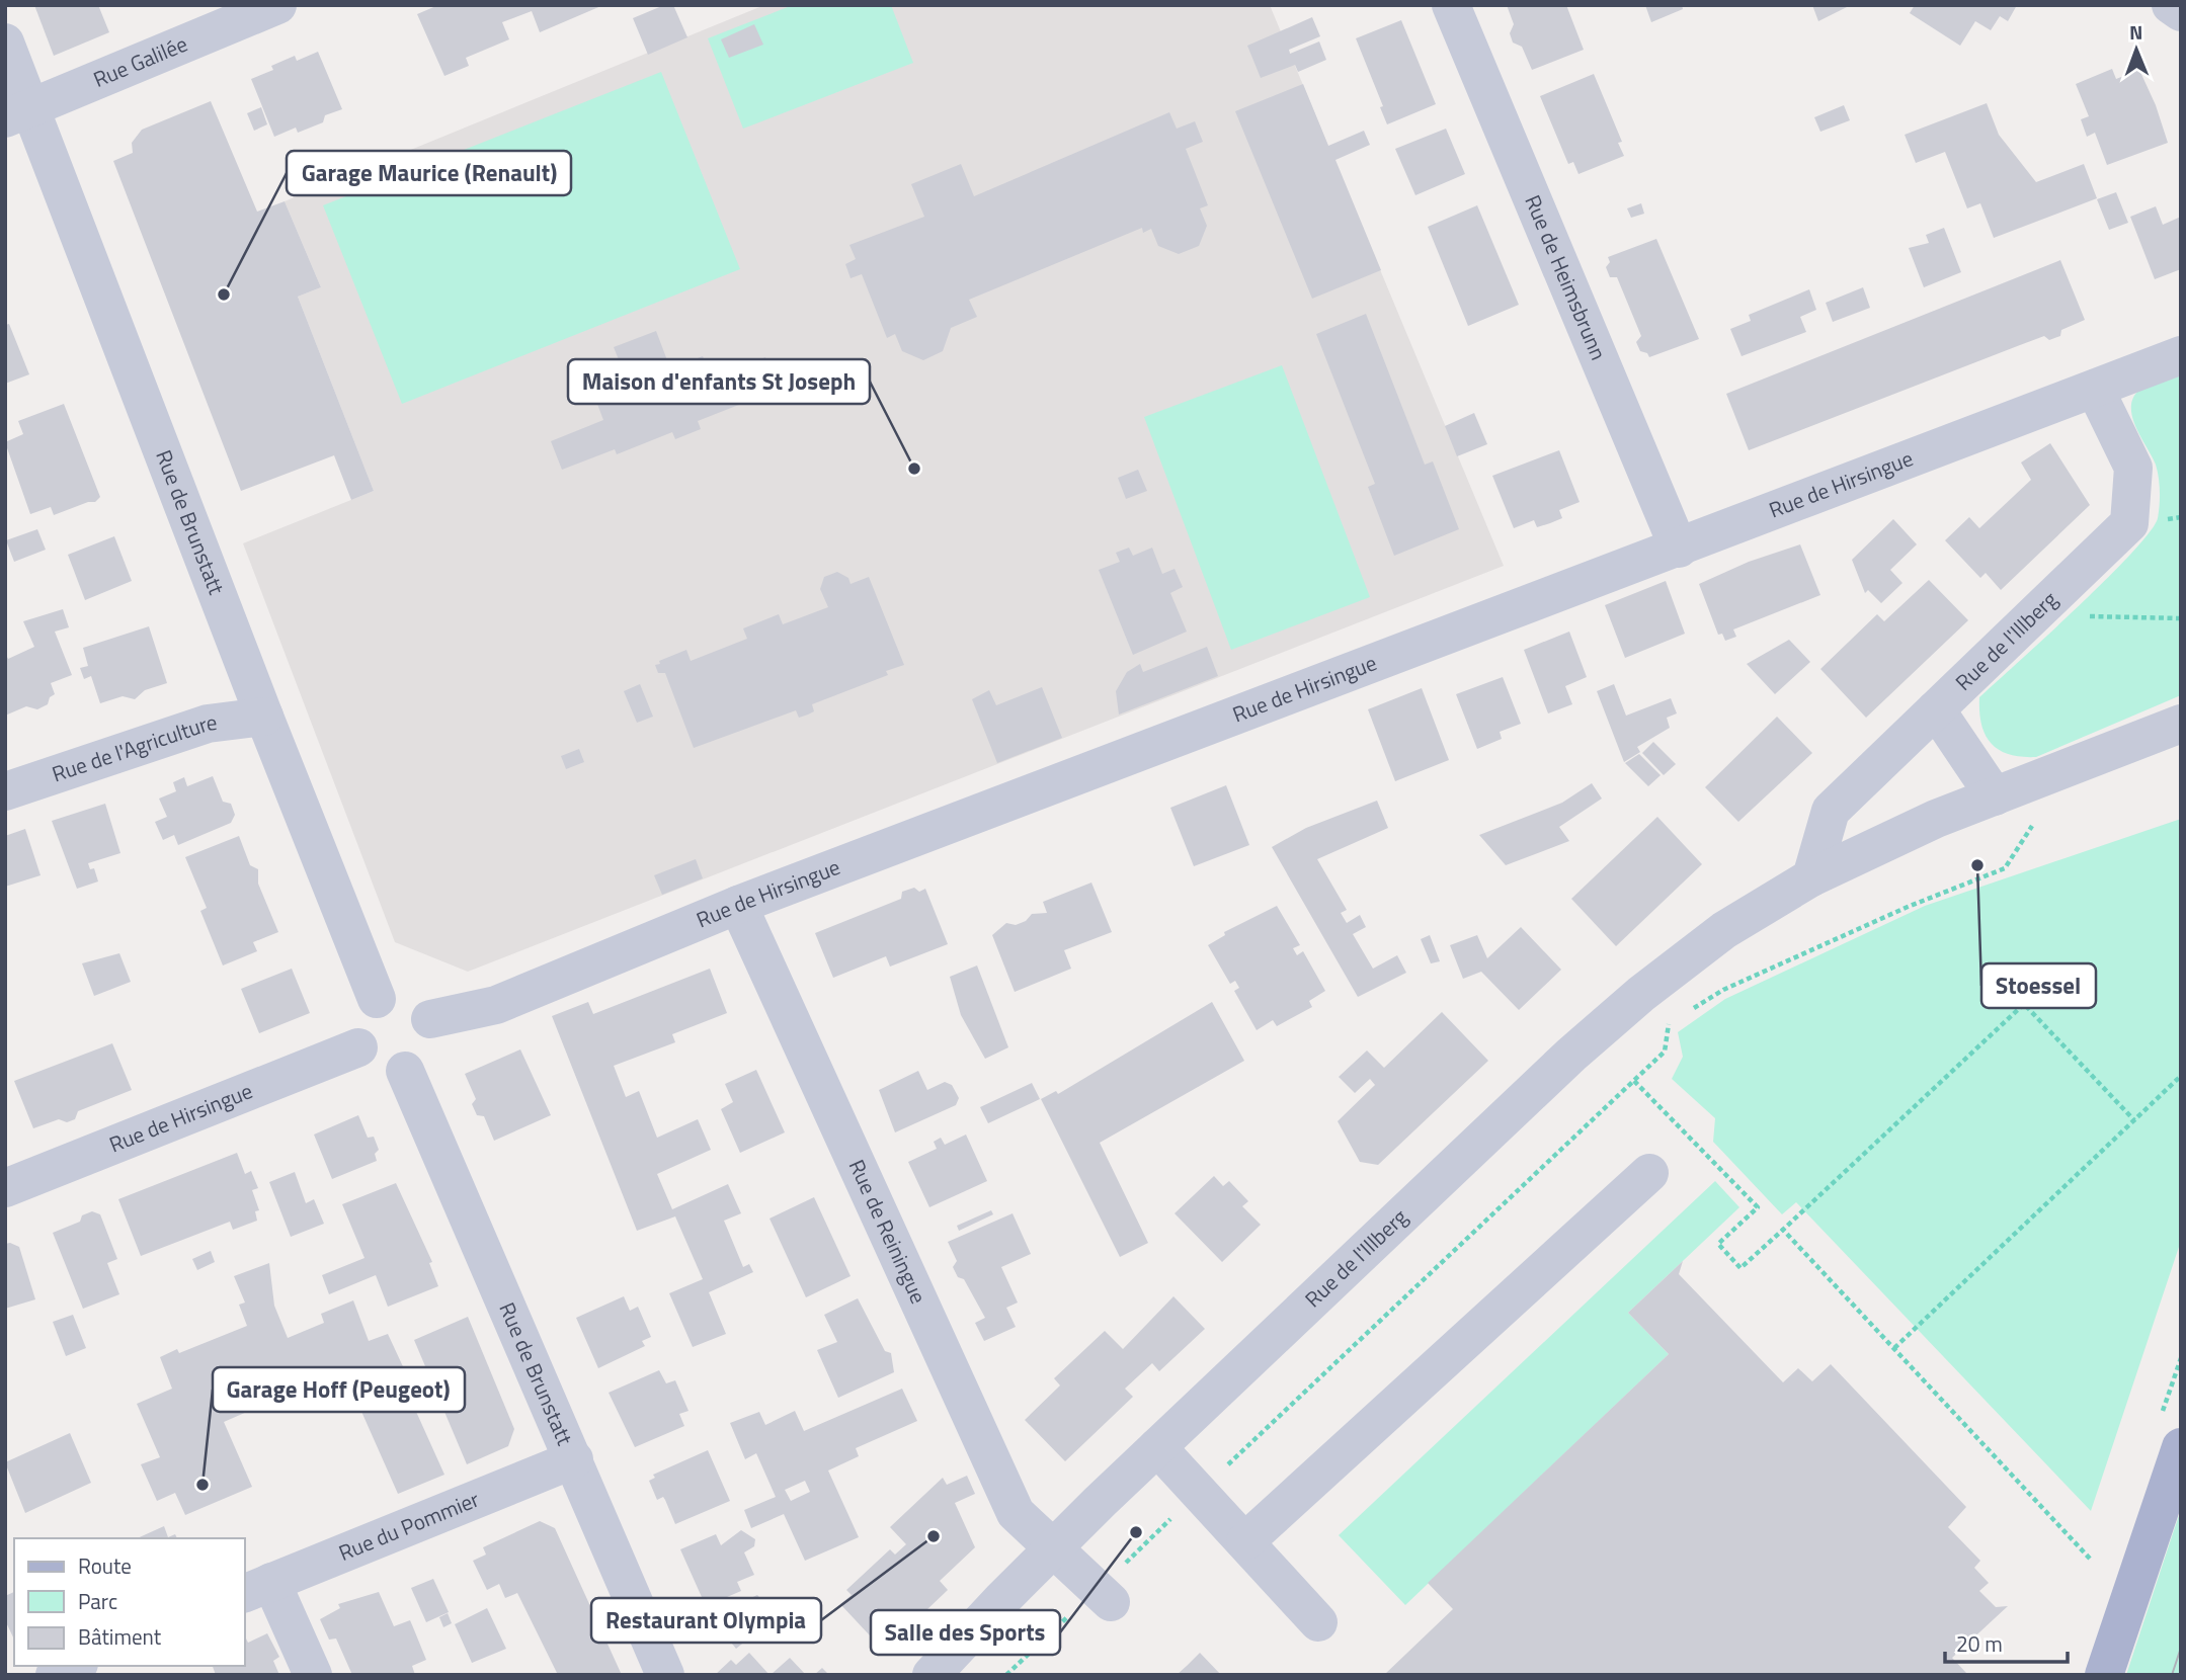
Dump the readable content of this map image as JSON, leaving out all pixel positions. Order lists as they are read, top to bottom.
{
  "streets": {
    "street": [
      "Rue Galilée",
      "Rue de Heimsbrunn",
      "Rue de Hirsingue",
      "Rue de Brunstatt",
      "Rue de l'Illberg",
      "Rue de l'Agriculture",
      "Rue de Reiningue",
      "Rue du Pommier"
    ]
  },
  "crossings": [
    ["Rue Galilée", "Rue de Brunstatt"],
    ["Rue de Heimsbrunn", "Rue de Hirsingue"],
    ["Rue de Hirsingue", "Rue de Brunstatt"],
    ["Rue de Hirsingue", "Rue de l'Illberg"],
    ["Rue de Hirsingue", "Rue de Reiningue"],
    ["Rue de Brunstatt", "Rue de l'Agriculture"],
    ["Rue de Brunstatt", "Rue du Pommier"],
    ["Rue de l'Illberg", "Rue de Reiningue"]
  ],
  "places": [
    "Garage Maurice (Renault)",
    "Maison d'enfants St Joseph",
    "Stoessel",
    "Garage Hoff (Peugeot)",
    "Salle des Sports",
    "Restaurant Olympia"
  ],
  "legend": ["Route", "Parc", "Bâtiment"],
  "scale_bar": "20 m",
  "north": "top"
}
